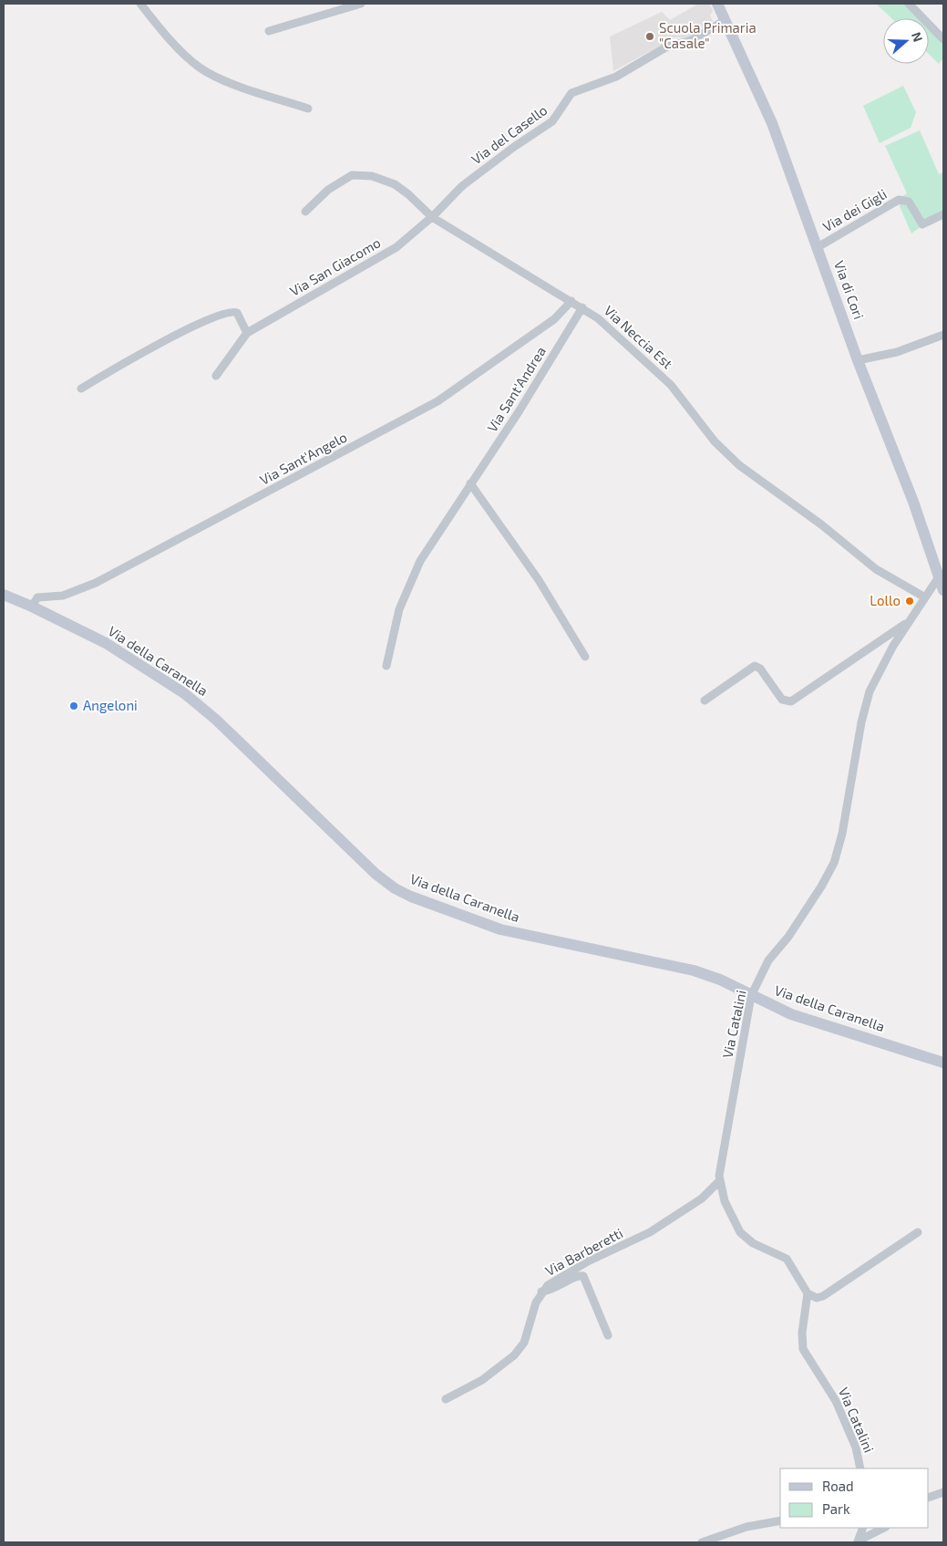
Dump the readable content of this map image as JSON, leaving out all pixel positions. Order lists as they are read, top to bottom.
{
  "streets": {
    "main road": ["Via di Cori", "Via della Caranella"],
    "street": [
      "Via del Casello",
      "Via dei Gigli",
      "Via San Giacomo",
      "Via Neccia Est",
      "Via Sant'Andrea",
      "Via Sant'Angelo",
      "Via Catalini",
      "Via Barberetti"
    ]
  },
  "crossings": [
    ["Via del Casello", "Via San Giacomo"],
    ["Via del Casello", "Via di Cori"],
    ["Via del Casello", "Via Neccia Est"],
    ["Via dei Gigli", "Via di Cori"],
    ["Via San Giacomo", "Via Neccia Est"],
    ["Via di Cori", "Via Catalini"],
    ["Via Neccia Est", "Via Sant'Andrea"],
    ["Via Neccia Est", "Via Sant'Angelo"],
    ["Via Neccia Est", "Via Catalini"],
    ["Via Sant'Angelo", "Via della Caranella"],
    ["Via della Caranella", "Via Catalini"],
    ["Via Catalini", "Via Barberetti"]
  ],
  "places": ["Scuola Primaria \"Casale\"", "Lollo", "Angeloni"],
  "legend": ["Road", "Park"],
  "north": "right"
}
